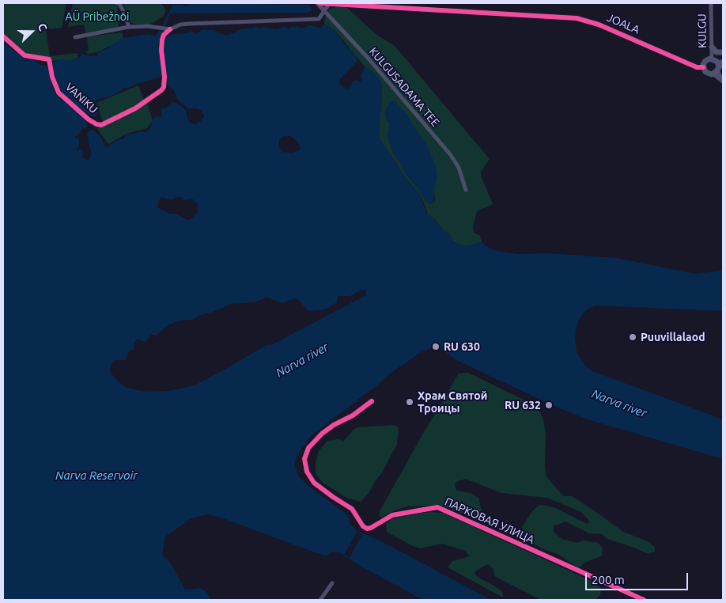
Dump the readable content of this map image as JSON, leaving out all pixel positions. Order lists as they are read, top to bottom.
{
  "streets": {
    "street": [
      "JOALA",
      "KULGU",
      "KULGUSADAMA TEE",
      "VANIKU",
      "ПАРКОВАЯ УЛИЦА"
    ]
  },
  "crossings": [
    ["JOALA", "KULGU"],
    ["JOALA", "KULGUSADAMA TEE"]
  ],
  "water": ["Narva river", "Narva Reservoir"],
  "parks": ["AÜ Pribežnõi"],
  "places": [
    "Puuvillalaod",
    "RU 630",
    "Храм Святой Троицы",
    "RU 632"
  ],
  "scale_bar": "200 m",
  "north": "right"
}
